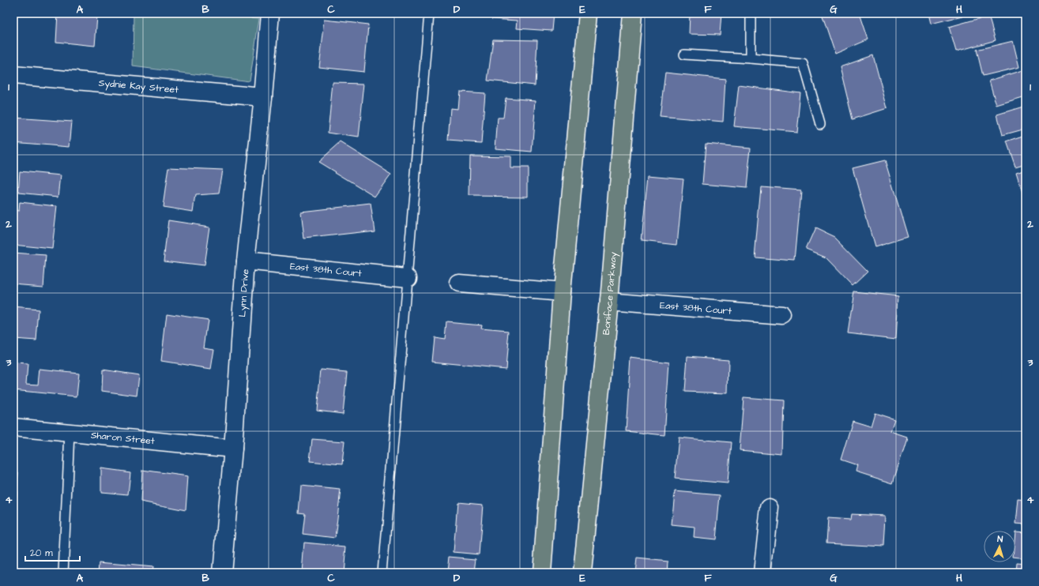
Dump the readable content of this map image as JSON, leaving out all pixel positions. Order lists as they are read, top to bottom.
{
  "streets": {
    "main road": ["Boniface Parkway"],
    "street": [
      "Sydnie Kay Street",
      "East 38th Court",
      "Lynn Drive",
      "Sharon Street"
    ]
  },
  "crossings": [
    ["Sydnie Kay Street", "Lynn Drive"],
    ["East 38th Court", "Lynn Drive"],
    ["East 38th Court", "Boniface Parkway"],
    ["Lynn Drive", "Sharon Street"]
  ],
  "scale_bar": "20 m",
  "north": "top",
  "grid": {
    "columns": [
      "A",
      "B",
      "C",
      "D",
      "E",
      "F",
      "G",
      "H"
    ],
    "rows": [
      "1",
      "2",
      "3",
      "4"
    ]
  }
}
